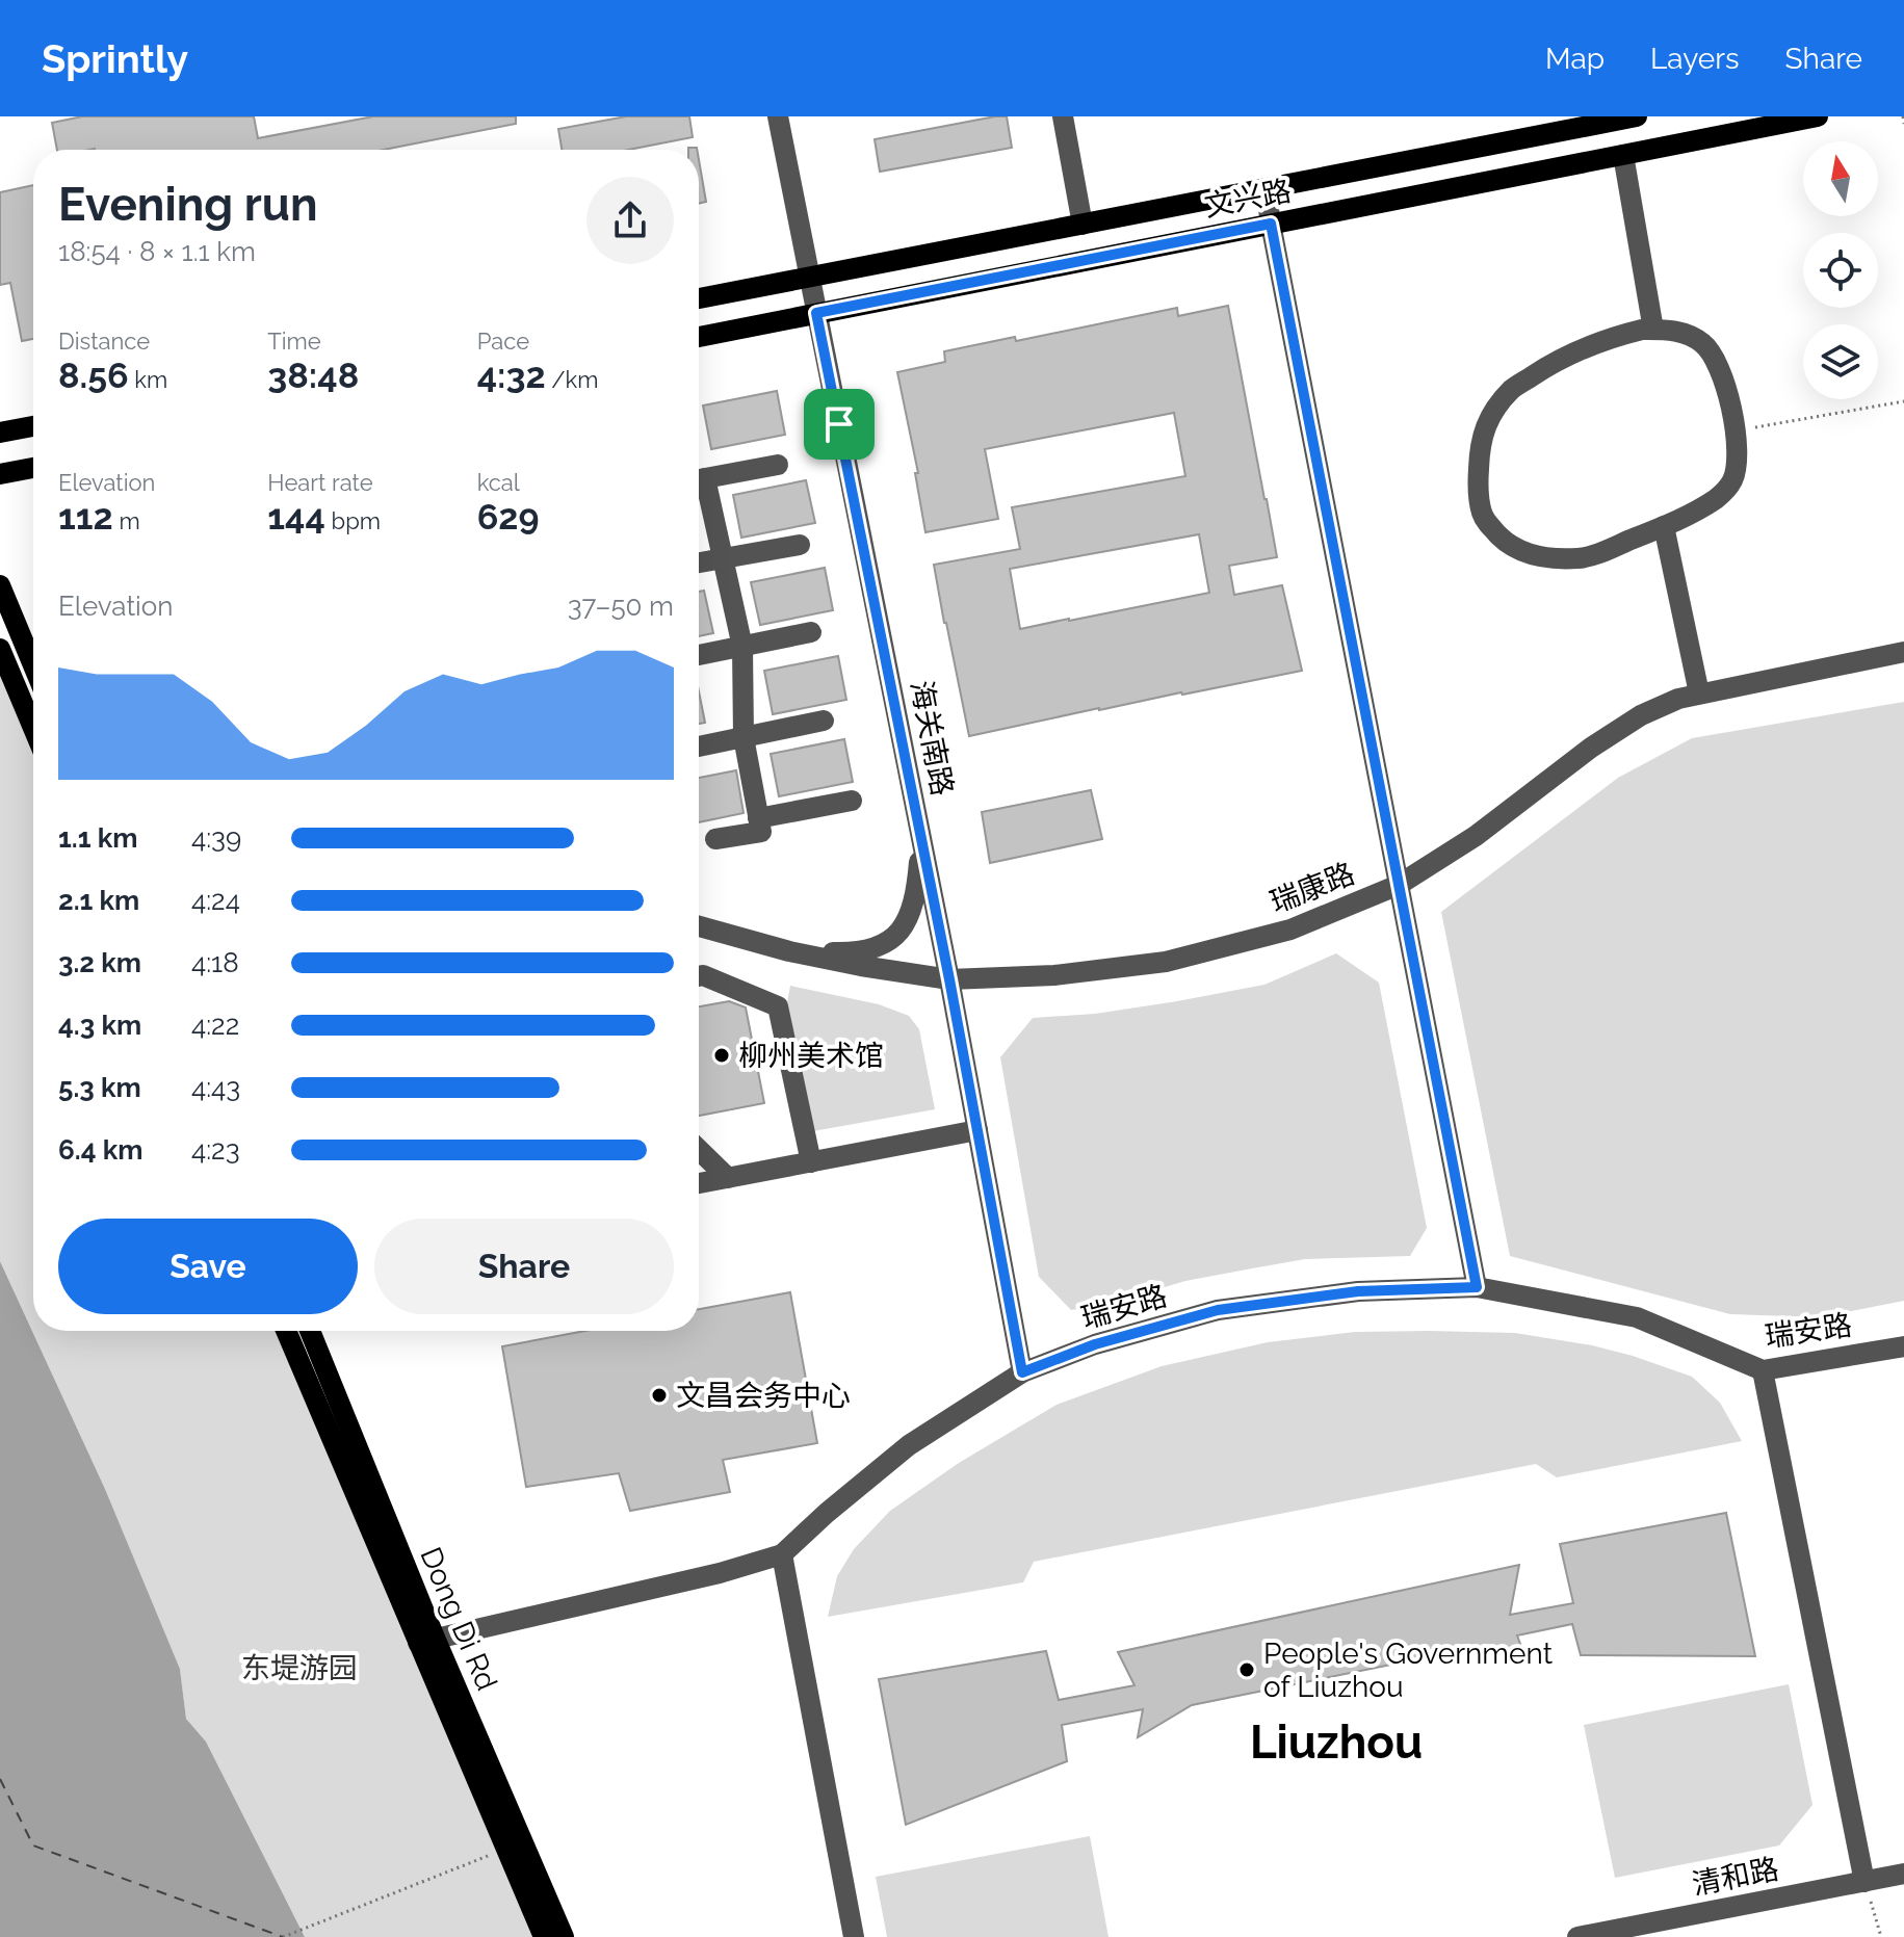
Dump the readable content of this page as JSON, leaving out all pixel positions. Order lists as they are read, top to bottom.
{
  "streets": {
    "main road": ["文兴路", "Dong Di Rd"],
    "street": [
      "海关南路",
      "瑞康路",
      "瑞安路",
      "清和路"
    ]
  },
  "crossings": [
    ["文兴路", "海关南路"],
    ["海关南路", "瑞康路"],
    ["海关南路", "瑞安路"],
    ["瑞安路", "Dong Di Rd"]
  ],
  "districts": ["Liuzhou"],
  "parks": ["东堤游园"],
  "places": ["柳州美术馆", "文昌会务中心", "People's Government of Liuzhou"],
  "north": "top",
  "page": {
    "header": "Sprintly",
    "nav": ["Map", "Layers", "Share"],
    "heading": ["Evening run", "18:54 · 8 × 1.1 km"],
    "stats": [
      ["Distance", "8.56 km"],
      ["Time", "38:48"],
      ["Pace", "4:32 /km"],
      ["Elevation", "112 m"],
      ["Heart rate", "144 bpm"],
      ["kcal", "629"]
    ],
    "chart": ["Elevation", "37–50 m"],
    "list": [
      {
        "name": "1.1 km",
        "note": "4:39"
      },
      {
        "name": "2.1 km",
        "note": "4:24"
      },
      {
        "name": "3.2 km",
        "note": "4:18"
      },
      {
        "name": "4.3 km",
        "note": "4:22"
      },
      {
        "name": "5.3 km",
        "note": "4:43"
      },
      {
        "name": "6.4 km",
        "note": "4:23"
      }
    ],
    "buttons": ["Save", "Share"]
  }
}
